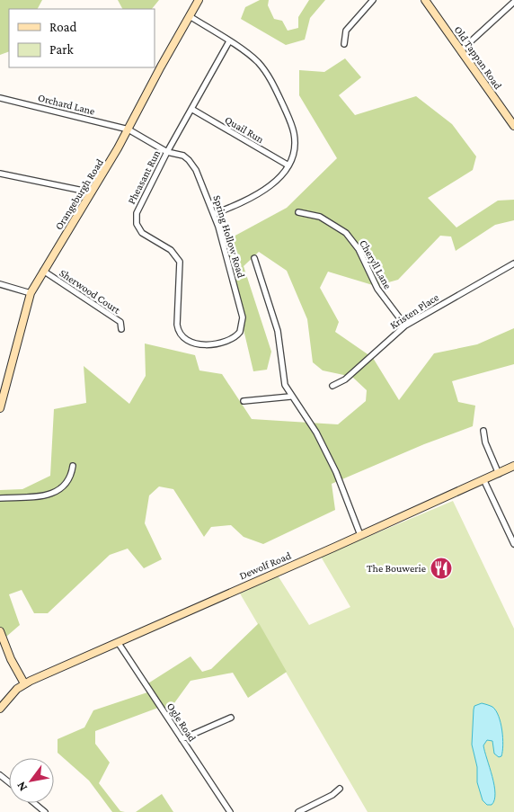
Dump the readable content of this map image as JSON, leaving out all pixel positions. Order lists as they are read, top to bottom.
{
  "streets": {
    "main road": ["Old Tappan Road", "Orangeburgh Road", "Dewolf Road"],
    "street": [
      "Orchard Lane",
      "Quail Run",
      "Pheasant Run",
      "Spring Hollow Road",
      "Cheryll Lane",
      "Sherwood Court",
      "Kristen Place",
      "Ogle Road"
    ]
  },
  "crossings": [
    ["Orchard Lane", "Orangeburgh Road"],
    ["Orchard Lane", "Spring Hollow Road"],
    ["Quail Run", "Pheasant Run"],
    ["Pheasant Run", "Spring Hollow Road"],
    ["Orangeburgh Road", "Spring Hollow Road"],
    ["Orangeburgh Road", "Sherwood Court"],
    ["Cheryll Lane", "Kristen Place"],
    ["Dewolf Road", "Ogle Road"]
  ],
  "places": {
    "restaurant": ["The Bouwerie"]
  },
  "legend": ["Road", "Park"],
  "north": "bottom left"
}
